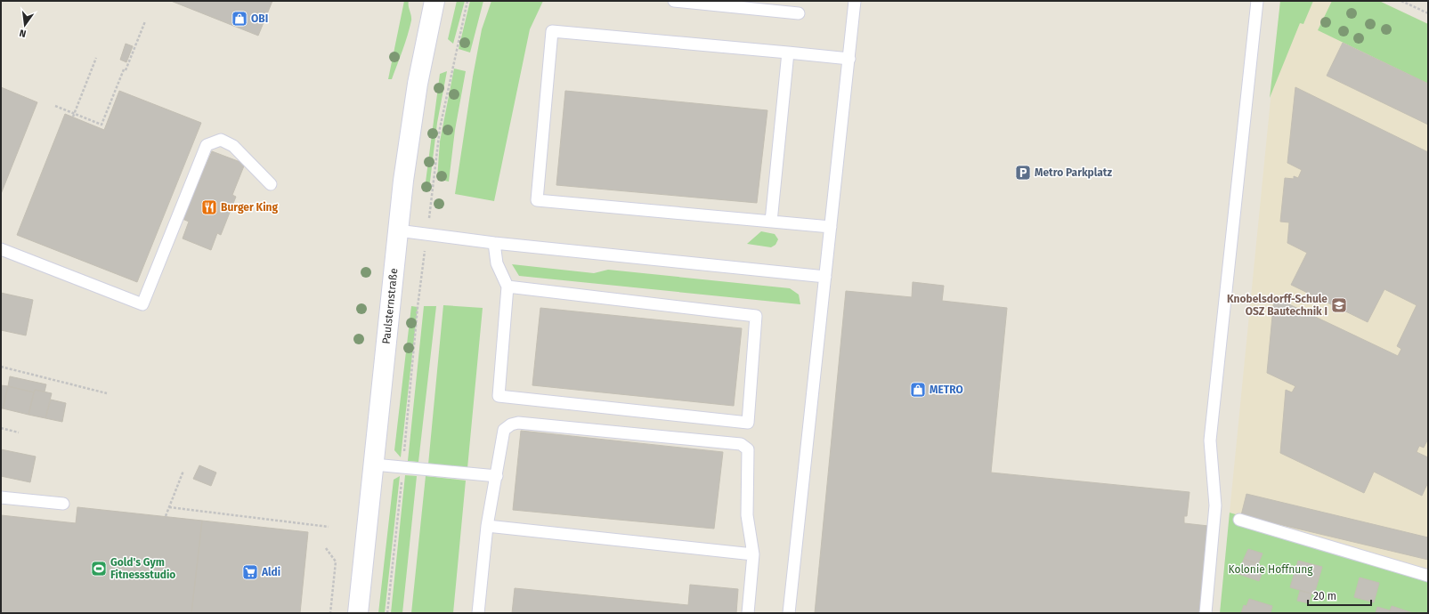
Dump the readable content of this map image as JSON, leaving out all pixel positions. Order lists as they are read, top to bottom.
{
  "streets": {
    "main road": ["Paulsternstraße"]
  },
  "parks": ["Kolonie Hoffnung"],
  "places": {
    "shop": ["OBI", "METRO"],
    "parking": ["Metro Parkplatz"],
    "restaurant": ["Burger King"],
    "school or university": ["Knobelsdorff-Schule OSZ Bautechnik I"],
    "sports": ["Gold's Gym Fitnessstudio"],
    "supermarket": ["Aldi"]
  },
  "scale_bar": "20 m",
  "north": "bottom"
}
